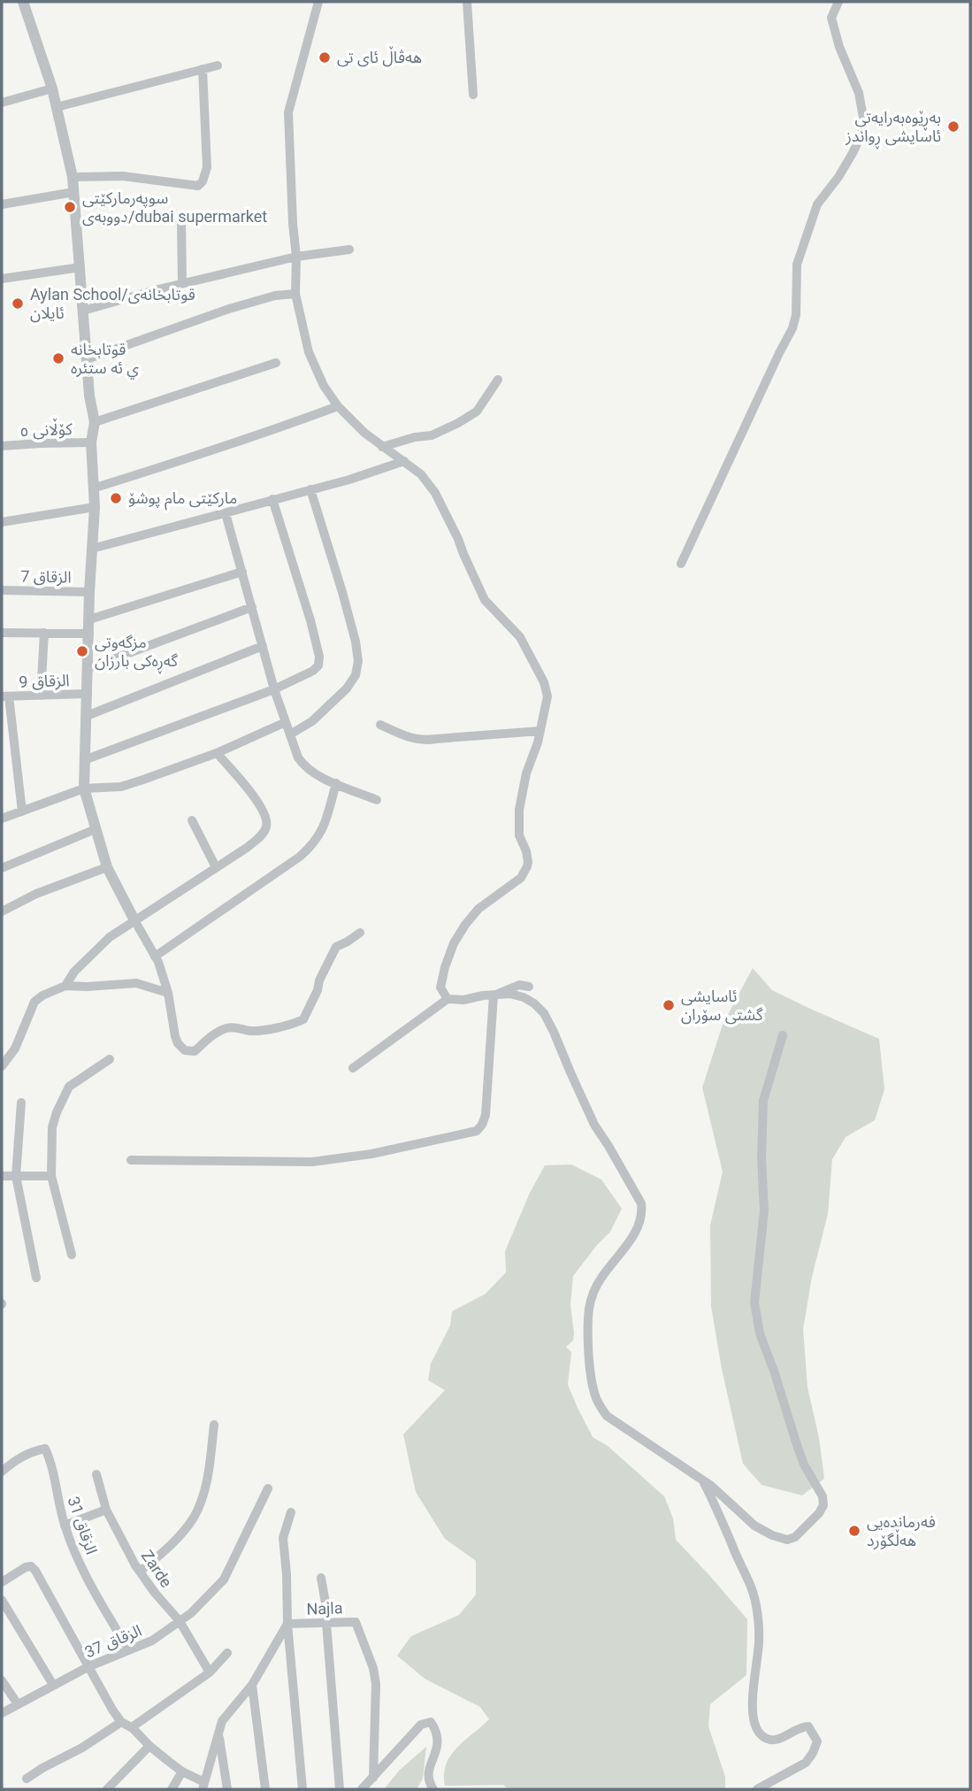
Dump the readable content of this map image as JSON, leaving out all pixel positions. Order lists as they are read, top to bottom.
{
  "streets": {
    "street": [
      "کۆڵانی ٥",
      "الزقاق 7",
      "الزقاق 9",
      "الزقاق 31",
      "Zarde",
      "Najla",
      "الزقاق 37"
    ]
  },
  "crossings": [
    ["الزقاق 31", "الزقاق 37"],
    ["Zarde", "الزقاق 37"]
  ],
  "places": [
    "ھەڤاڵ ئای تی",
    "بەڕێوەبەرایەتی ئاسایشی ڕواندز",
    "سوپەرمارکێتی دووبەی/dubai supermarket",
    "Aylan School/قوتابخانەی ئایلان",
    "قوتابخانه ي ئه ستئره",
    "مارکێتی مام پوشۆ",
    "مزگەوتی گەڕەکی بارزان",
    "ئاسایشی گشتی سۆران",
    "فەرماندەیی هەڵگۆرد"
  ]
}
